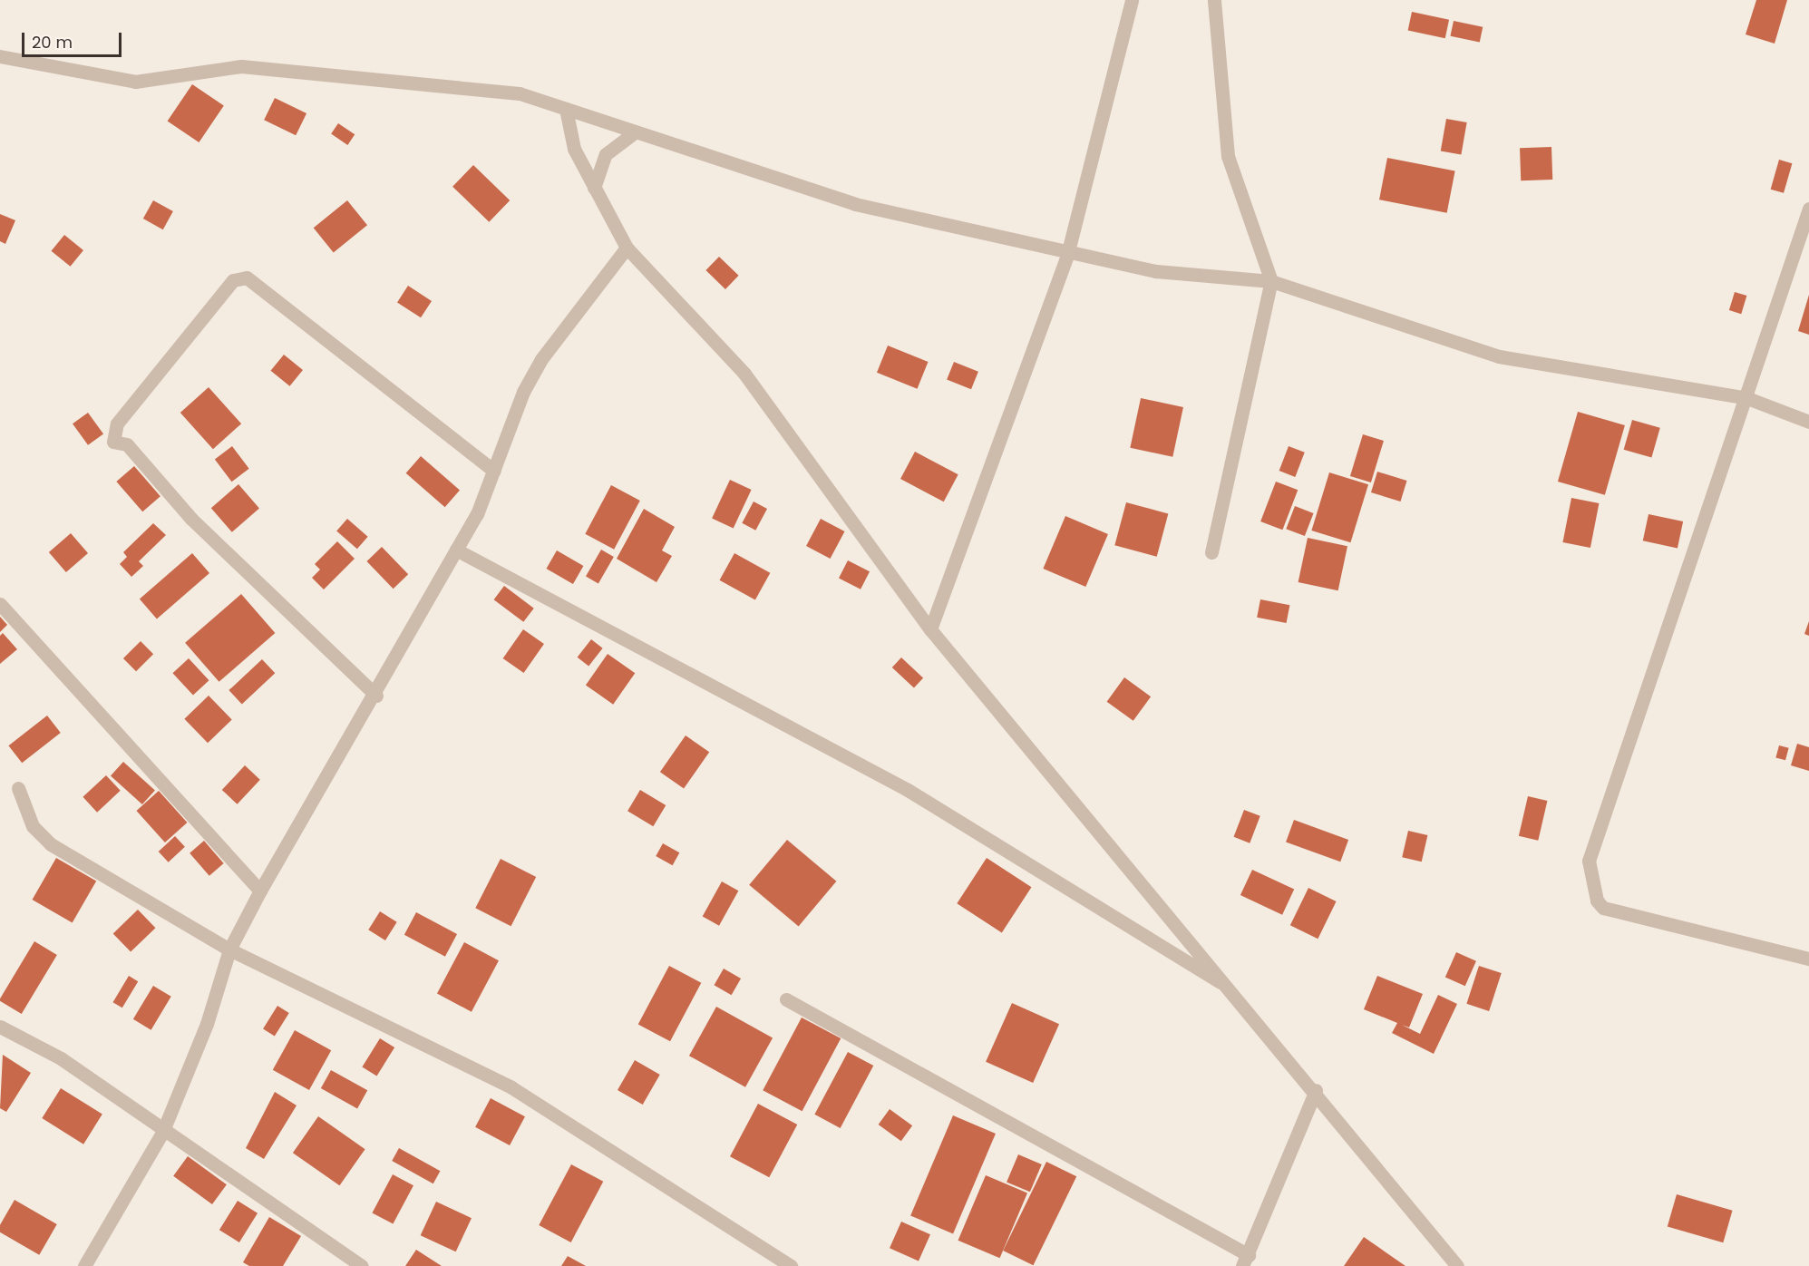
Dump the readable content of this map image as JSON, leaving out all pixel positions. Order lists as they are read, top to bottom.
{
  "scale_bar": "20 m"
}
